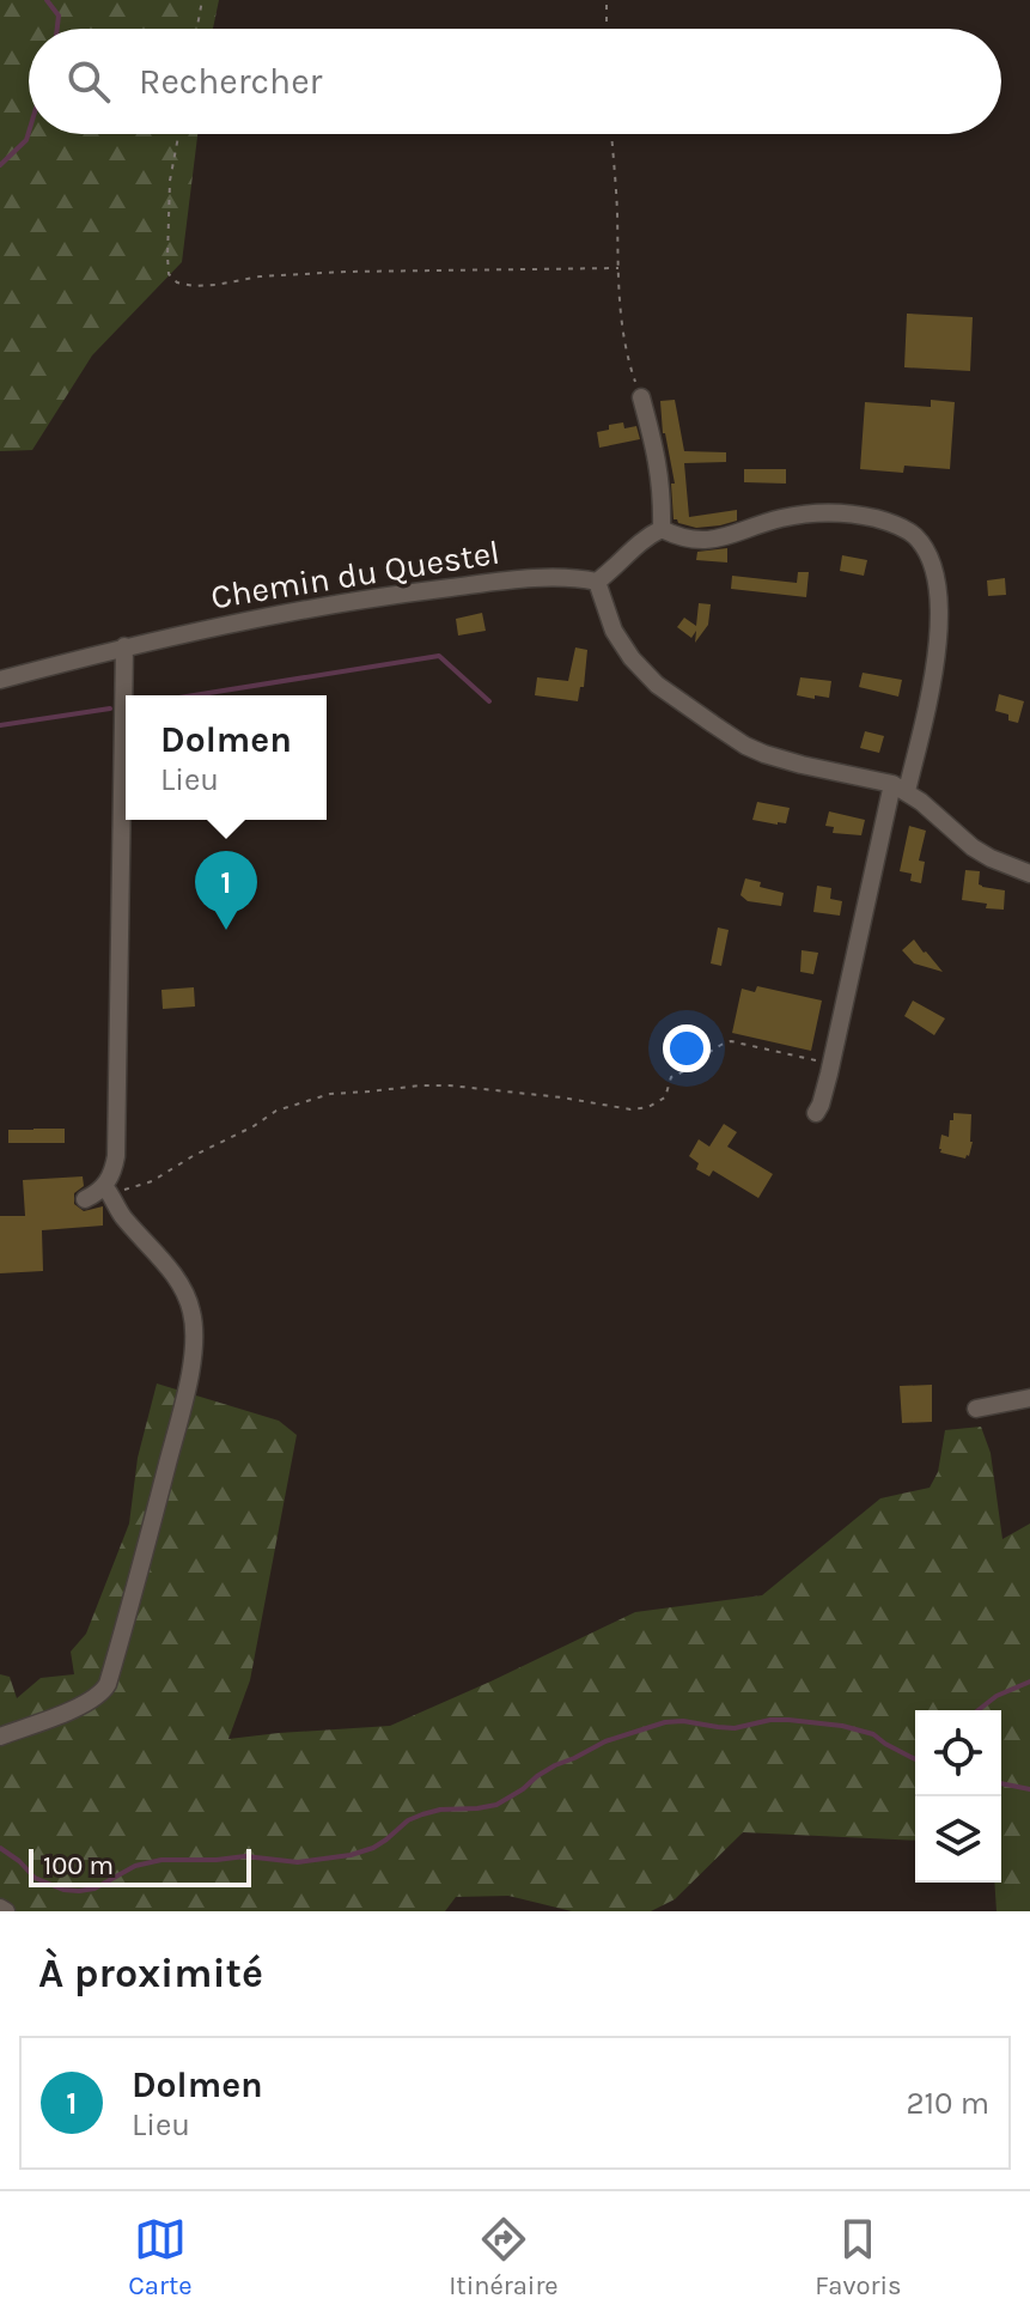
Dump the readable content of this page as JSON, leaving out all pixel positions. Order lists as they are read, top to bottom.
{
  "streets": {
    "street": ["Chemin du Questel"]
  },
  "scale_bar": "100 m",
  "page": {
    "search": "Rechercher",
    "popup": ["Dolmen", "Lieu"],
    "pins": "1",
    "scale": "100 m",
    "heading": "À proximité",
    "list": [
      {
        "mark": "1",
        "name": "Dolmen",
        "note": "Lieu",
        "value": "210 m"
      }
    ],
    "nav": ["Carte", "Itinéraire", "Favoris"]
  }
}
